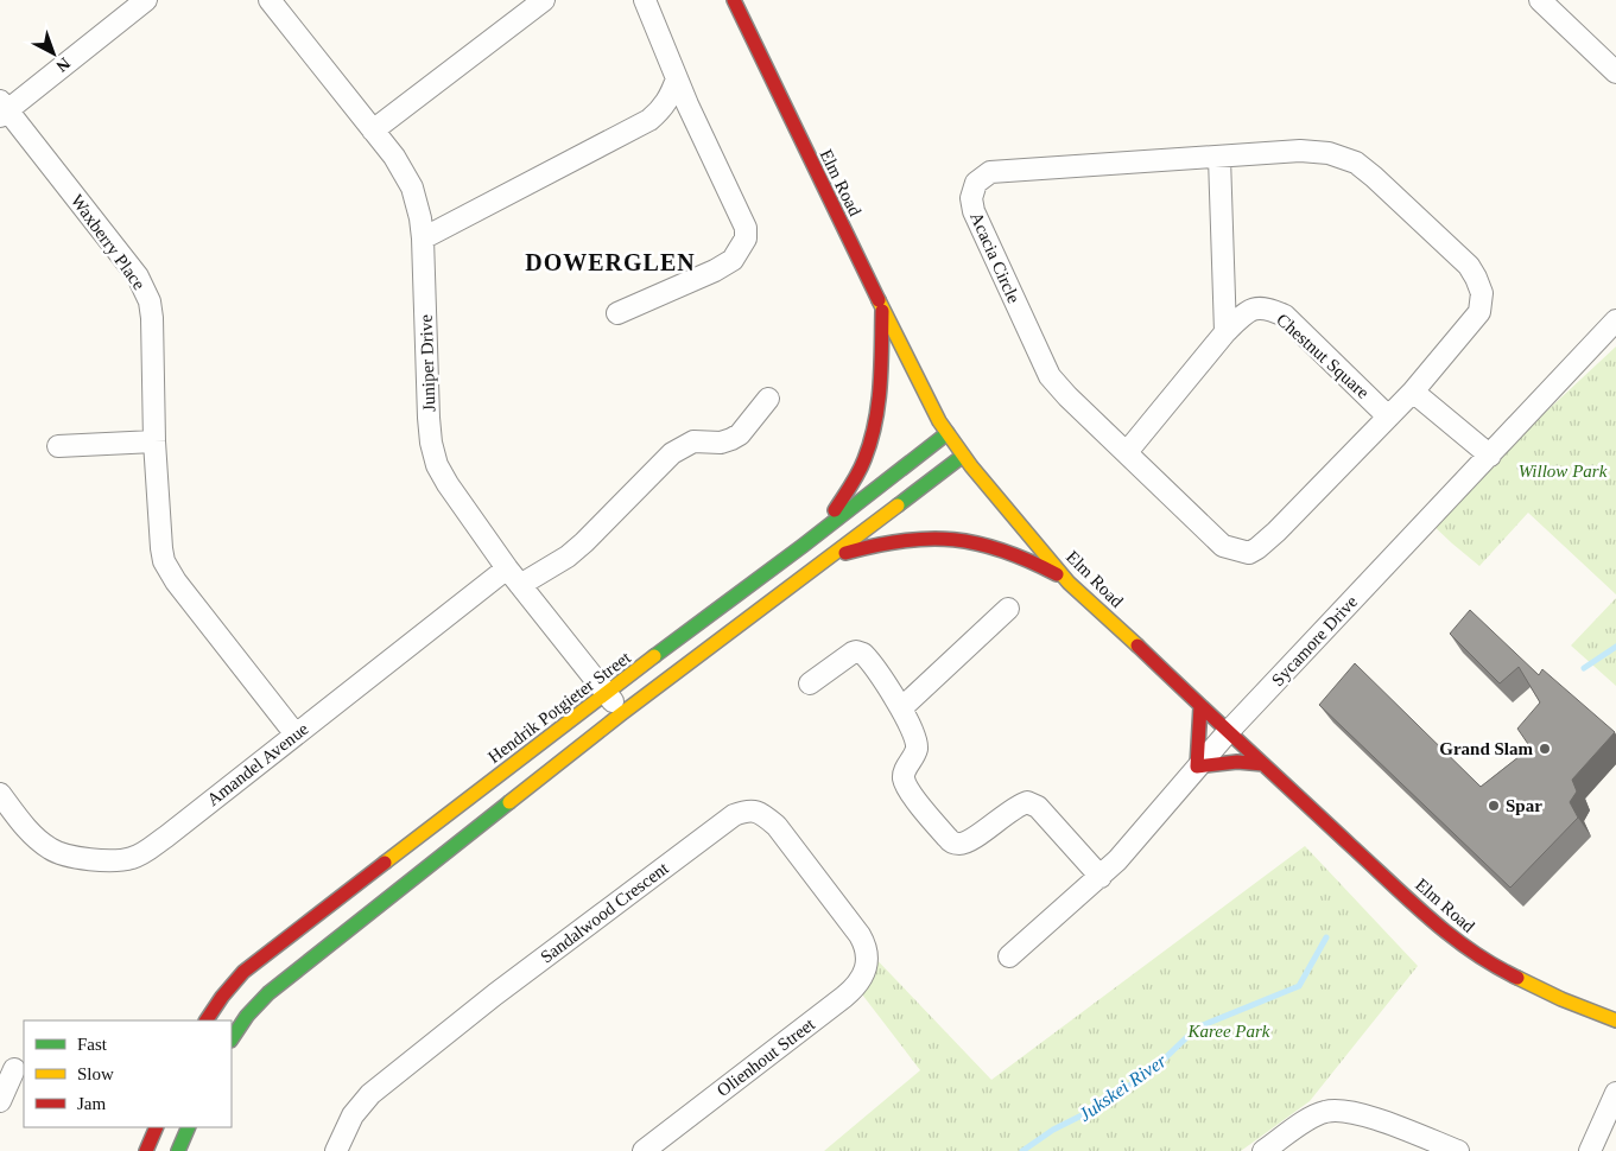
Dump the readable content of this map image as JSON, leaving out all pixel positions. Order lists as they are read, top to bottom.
{
  "streets": {
    "street": [
      "Elm Road",
      "Waxberry Place",
      "Acacia Circle",
      "Chestnut Square",
      "Juniper Drive",
      "Sycamore Drive",
      "Hendrik Potgieter Street",
      "Amandel Avenue",
      "Sandalwood Crescent",
      "Olienhout Street"
    ]
  },
  "crossings": [
    ["Elm Road", "Sycamore Drive"],
    ["Elm Road", "Hendrik Potgieter Street"],
    ["Waxberry Place", "Amandel Avenue"],
    ["Acacia Circle", "Chestnut Square"],
    ["Juniper Drive", "Hendrik Potgieter Street"],
    ["Juniper Drive", "Amandel Avenue"],
    ["Sandalwood Crescent", "Olienhout Street"]
  ],
  "districts": ["DOWERGLEN"],
  "water": ["Jukskei River"],
  "parks": ["Willow Park", "Karee Park"],
  "places": ["Grand Slam", "Spar"],
  "legend": ["Fast", "Slow", "Jam"],
  "north": "bottom right"
}
